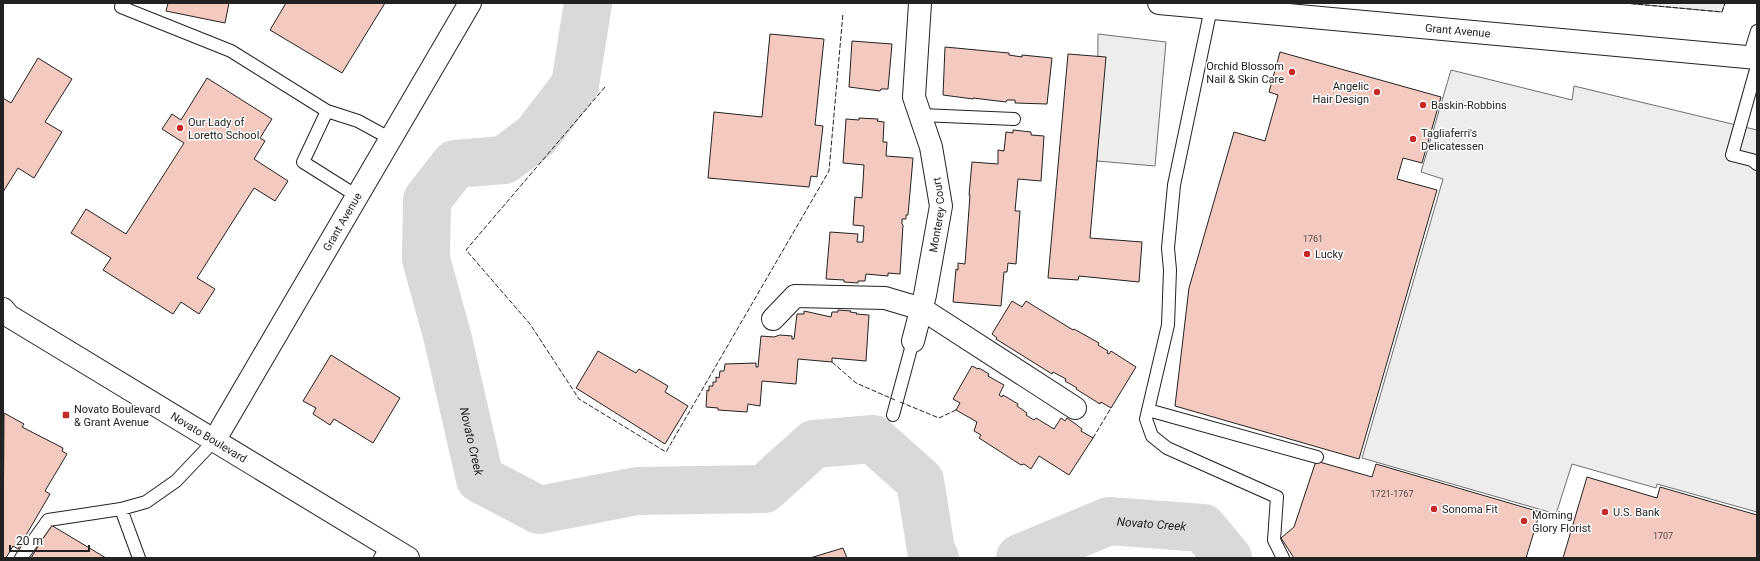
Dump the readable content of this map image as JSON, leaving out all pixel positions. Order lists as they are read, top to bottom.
{
  "streets": {
    "street": ["Grant Avenue", "Monterey Court", "Novato Boulevard"]
  },
  "crossings": [
    ["Grant Avenue", "Novato Boulevard"]
  ],
  "water": ["Novato Creek"],
  "places": {
    "other": [
      "Orchid Blossom Nail & Skin Care",
      "Angelic Hair Design",
      "Baskin-Robbins",
      "Our Lady of Loretto School",
      "Tagliaferri's Delicatessen",
      "Lucky",
      "Sonoma Fit",
      "U.S. Bank",
      "Morning Glory Florist"
    ],
    "transit": ["Novato Boulevard & Grant Avenue"]
  },
  "house_numbers": ["1761", "1721-1767", "1707"],
  "scale_bar": "20 m"
}
